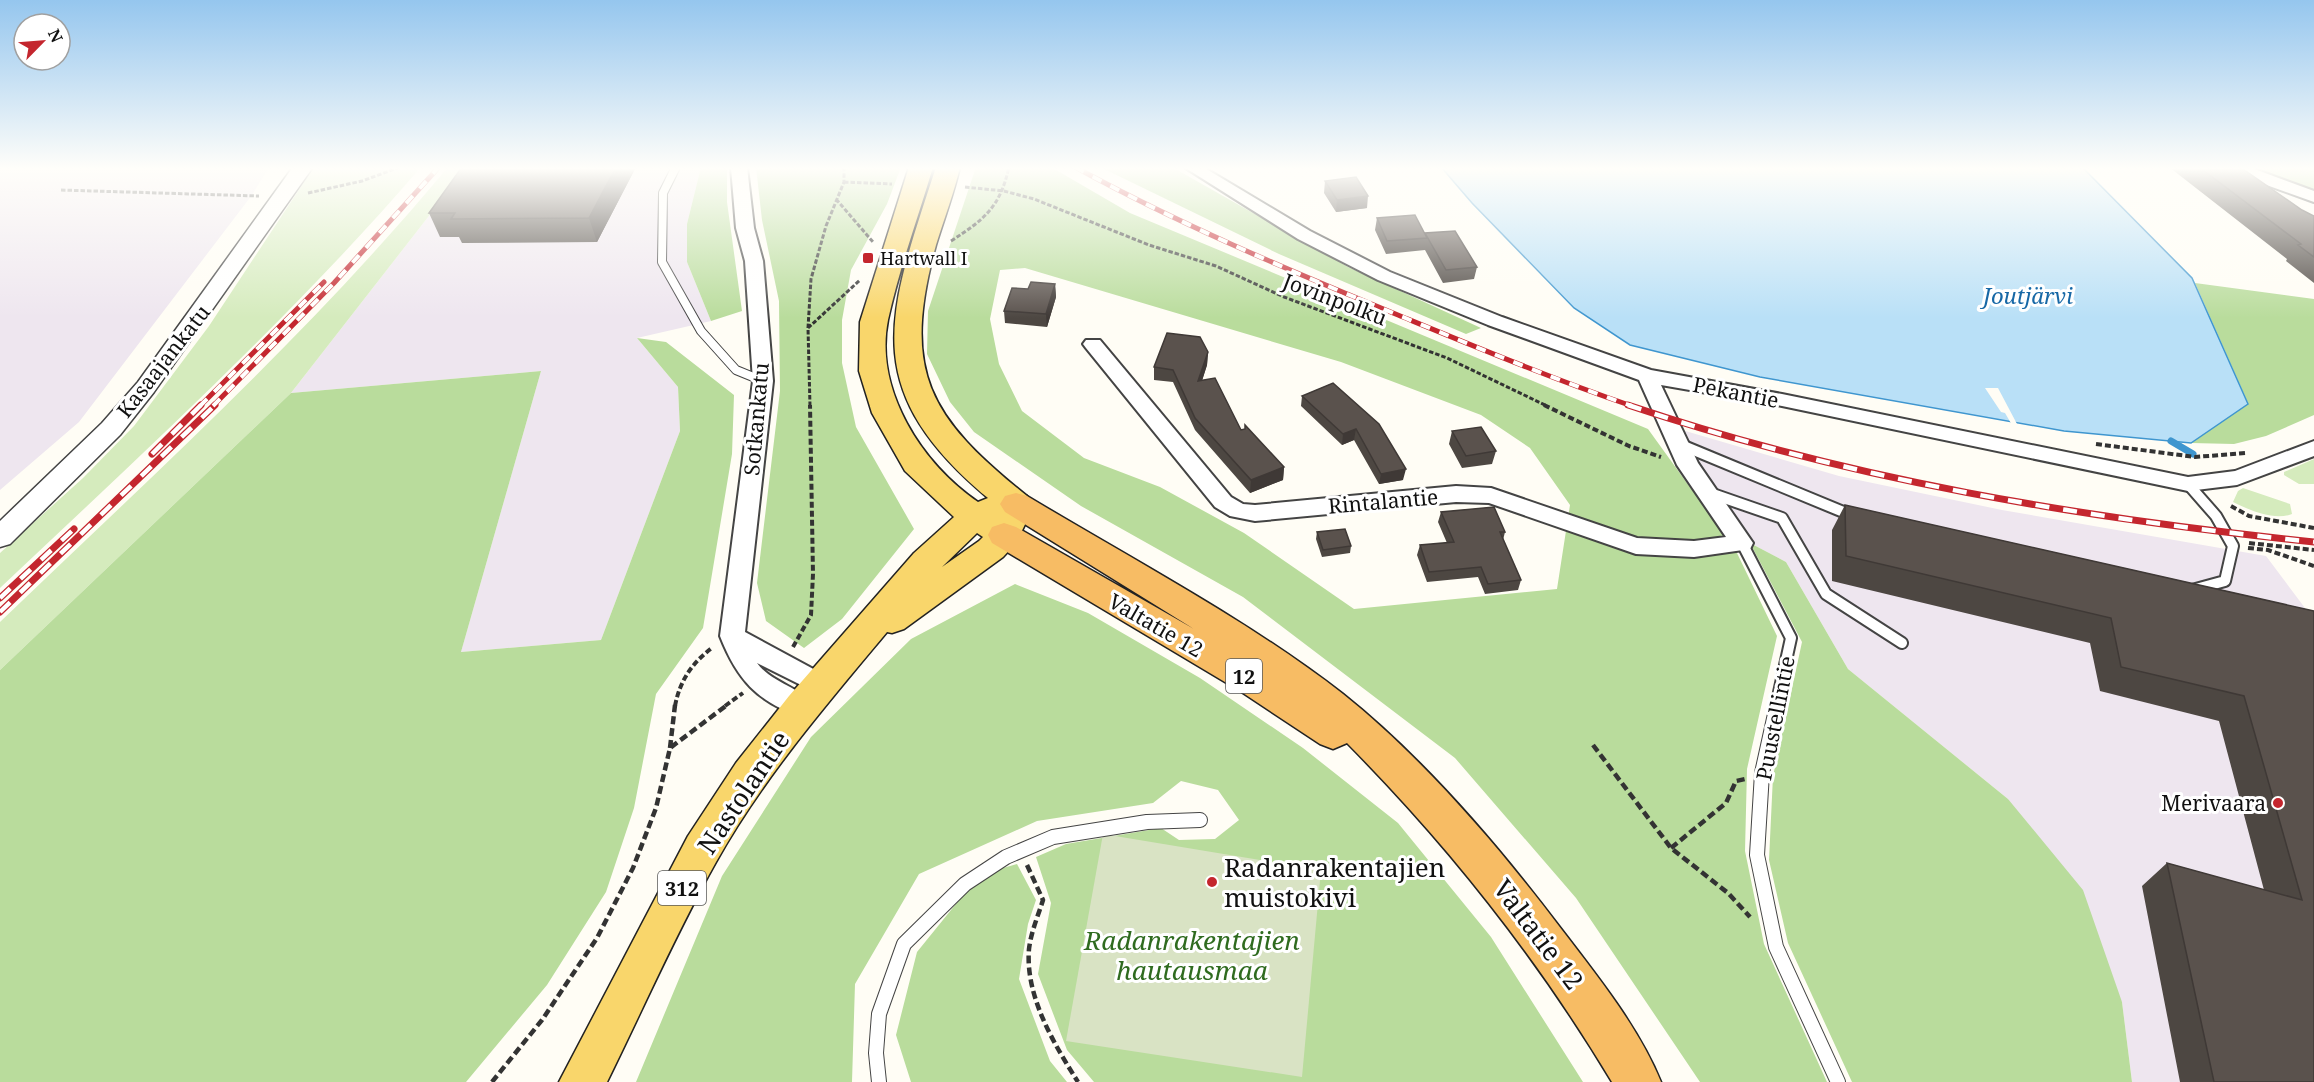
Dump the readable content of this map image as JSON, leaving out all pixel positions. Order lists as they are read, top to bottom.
{
  "streets": {
    "highway": ["Valtatie 12", "12"],
    "main road": ["Nastolantie", "312"],
    "street": [
      "Kasaajankatu",
      "Pekantie",
      "Sotkankatu",
      "Rintalantie",
      "Puustellintie"
    ],
    "path": ["Jovinpolku"]
  },
  "crossings": [
    ["Jovinpolku", "Puustellintie"],
    ["Pekantie", "Puustellintie"],
    ["Sotkankatu", "Nastolantie"],
    ["Rintalantie", "Puustellintie"],
    ["Valtatie 12", "Nastolantie"]
  ],
  "water": ["Joutjärvi"],
  "parks": ["Radanrakentajien hautausmaa"],
  "places": {
    "transit": ["Hartwall I"],
    "other": ["Merivaara", "Radanrakentajien muistokivi"]
  },
  "north": "top right"
}
